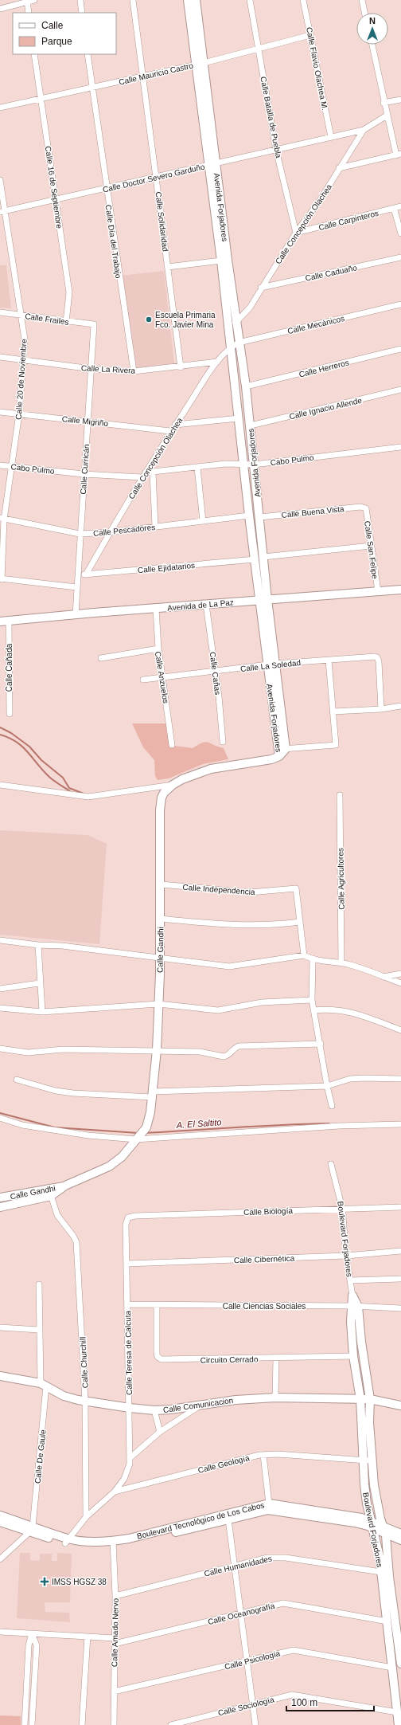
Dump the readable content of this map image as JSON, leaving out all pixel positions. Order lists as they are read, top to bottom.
{
  "streets": {
    "street": [
      "Calle Flavio Olachea M.",
      "Calle Mauricio Castro",
      "Calle Batalla de Puebla",
      "Calle Doctor Severo Garduño",
      "Calle 16 de Septiembre",
      "Avenida Forjadores",
      "Calle Carpinteros",
      "Calle Solidaridad",
      "Calle Concepción Olachea",
      "Calle Día del Trabajo",
      "Calle Caduaño",
      "Calle Frailes",
      "Calle Mecánicos",
      "Calle Herreros",
      "Calle La Rivera",
      "Calle 20 de Noviembre",
      "Calle Ignacio Allende",
      "Calle Migriño",
      "Cabo Pulmo",
      "Calle Curricán",
      "Calle Buena Vista",
      "Calle Pescadores",
      "Calle San Felipe",
      "Calle Ejidatarios",
      "Avenida de La Paz",
      "Calle La Soledad",
      "Calle Cañada",
      "Calle Cañas",
      "Calle Anzuelos",
      "Calle Agricultores",
      "Calle Independencia",
      "Calle Gandhi",
      "Calle Biología",
      "Boulevard Forjadores",
      "Calle Cibernética",
      "Calle Ciencias Sociales",
      "Calle Teresa de Calcuta",
      "Circuito Cerrado",
      "Calle Churchill",
      "Calle Comunicacion",
      "Calle De Gaule",
      "Calle Geología",
      "Boulevard Tecnológico de Los Cabos",
      "Calle Humanidades",
      "Calle Oceanografía",
      "Calle Amado Nervo",
      "Calle Psicología",
      "Calle Sociología"
    ]
  },
  "crossings": [
    ["Calle Flavio Olachea M.", "Calle Mauricio Castro"],
    ["Calle Flavio Olachea M.", "Calle Doctor Severo Garduño"],
    ["Calle Mauricio Castro", "Calle Batalla de Puebla"],
    ["Calle Mauricio Castro", "Calle 16 de Septiembre"],
    ["Calle Mauricio Castro", "Avenida Forjadores"],
    ["Calle Mauricio Castro", "Calle Solidaridad"],
    ["Calle Mauricio Castro", "Calle Día del Trabajo"],
    ["Calle Batalla de Puebla", "Calle Doctor Severo Garduño"],
    ["Calle Batalla de Puebla", "Calle Carpinteros"],
    ["Calle Batalla de Puebla", "Calle Concepción Olachea"],
    ["Calle Doctor Severo Garduño", "Calle 16 de Septiembre"],
    ["Calle Doctor Severo Garduño", "Avenida Forjadores"],
    ["Calle Doctor Severo Garduño", "Calle Solidaridad"],
    ["Calle Doctor Severo Garduño", "Calle Concepción Olachea"],
    ["Calle Doctor Severo Garduño", "Calle Día del Trabajo"],
    ["Calle Doctor Severo Garduño", "Calle 20 de Noviembre"],
    ["Calle 16 de Septiembre", "Calle Frailes"],
    ["Avenida Forjadores", "Calle Concepción Olachea"],
    ["Avenida Forjadores", "Calle Mecánicos"],
    ["Avenida Forjadores", "Calle Herreros"],
    ["Avenida Forjadores", "Calle Ignacio Allende"],
    ["Avenida Forjadores", "Cabo Pulmo"],
    ["Avenida Forjadores", "Calle Buena Vista"],
    ["Avenida Forjadores", "Calle Pescadores"],
    ["Avenida Forjadores", "Calle Ejidatarios"],
    ["Avenida Forjadores", "Avenida de La Paz"],
    ["Avenida Forjadores", "Calle La Soledad"],
    ["Avenida Forjadores", "Calle Gandhi"],
    ["Calle Carpinteros", "Calle Concepción Olachea"],
    ["Calle Solidaridad", "Calle La Rivera"],
    ["Calle Concepción Olachea", "Calle Caduaño"],
    ["Calle Concepción Olachea", "Calle Mecánicos"],
    ["Calle Concepción Olachea", "Calle La Rivera"],
    ["Calle Concepción Olachea", "Calle Migriño"],
    ["Calle Concepción Olachea", "Cabo Pulmo"],
    ["Calle Concepción Olachea", "Calle Pescadores"],
    ["Calle Concepción Olachea", "Calle Ejidatarios"],
    ["Calle Día del Trabajo", "Calle La Rivera"],
    ["Calle Frailes", "Calle 20 de Noviembre"],
    ["Calle Frailes", "Calle Curricán"],
    ["Calle La Rivera", "Calle 20 de Noviembre"],
    ["Calle La Rivera", "Calle Curricán"],
    ["Calle 20 de Noviembre", "Calle Migriño"],
    ["Calle 20 de Noviembre", "Cabo Pulmo"],
    ["Calle 20 de Noviembre", "Calle Pescadores"],
    ["Calle Migriño", "Calle Curricán"],
    ["Cabo Pulmo", "Calle Curricán"],
    ["Calle Curricán", "Calle Pescadores"],
    ["Calle Curricán", "Calle Ejidatarios"],
    ["Calle Curricán", "Avenida de La Paz"],
    ["Calle Buena Vista", "Calle San Felipe"],
    ["Calle San Felipe", "Avenida de La Paz"],
    ["Avenida de La Paz", "Calle Cañada"],
    ["Avenida de La Paz", "Calle Cañas"],
    ["Avenida de La Paz", "Calle Anzuelos"],
    ["Calle La Soledad", "Calle Cañas"],
    ["Calle La Soledad", "Calle Anzuelos"],
    ["Calle Independencia", "Calle Gandhi"],
    ["Calle Gandhi", "Calle Churchill"],
    ["Calle Biología", "Boulevard Forjadores"],
    ["Calle Biología", "Calle Teresa de Calcuta"],
    ["Boulevard Forjadores", "Calle Cibernética"],
    ["Boulevard Forjadores", "Calle Ciencias Sociales"],
    ["Boulevard Forjadores", "Circuito Cerrado"],
    ["Boulevard Forjadores", "Calle Comunicacion"],
    ["Boulevard Forjadores", "Calle Geología"],
    ["Boulevard Forjadores", "Boulevard Tecnológico de Los Cabos"],
    ["Boulevard Forjadores", "Calle Humanidades"],
    ["Boulevard Forjadores", "Calle Oceanografía"],
    ["Boulevard Forjadores", "Calle Psicología"],
    ["Boulevard Forjadores", "Calle Sociología"],
    ["Calle Cibernética", "Calle Teresa de Calcuta"],
    ["Calle Ciencias Sociales", "Calle Teresa de Calcuta"],
    ["Calle Ciencias Sociales", "Circuito Cerrado"],
    ["Calle Teresa de Calcuta", "Calle Comunicacion"],
    ["Calle Teresa de Calcuta", "Calle Geología"],
    ["Calle Churchill", "Calle Comunicacion"],
    ["Calle Churchill", "Calle Geología"],
    ["Calle Comunicacion", "Calle De Gaule"],
    ["Calle De Gaule", "Boulevard Tecnológico de Los Cabos"],
    ["Boulevard Tecnológico de Los Cabos", "Calle Amado Nervo"],
    ["Calle Humanidades", "Calle Amado Nervo"],
    ["Calle Oceanografía", "Calle Amado Nervo"],
    ["Calle Amado Nervo", "Calle Psicología"]
  ],
  "water": ["A. El Saltito"],
  "places": {
    "other": ["Escuela Primaria Fco. Javier Mina"],
    "health": ["IMSS HGSZ 38"]
  },
  "legend": ["Calle", "Parque"],
  "scale_bar": "100 m",
  "north": "top"
}
